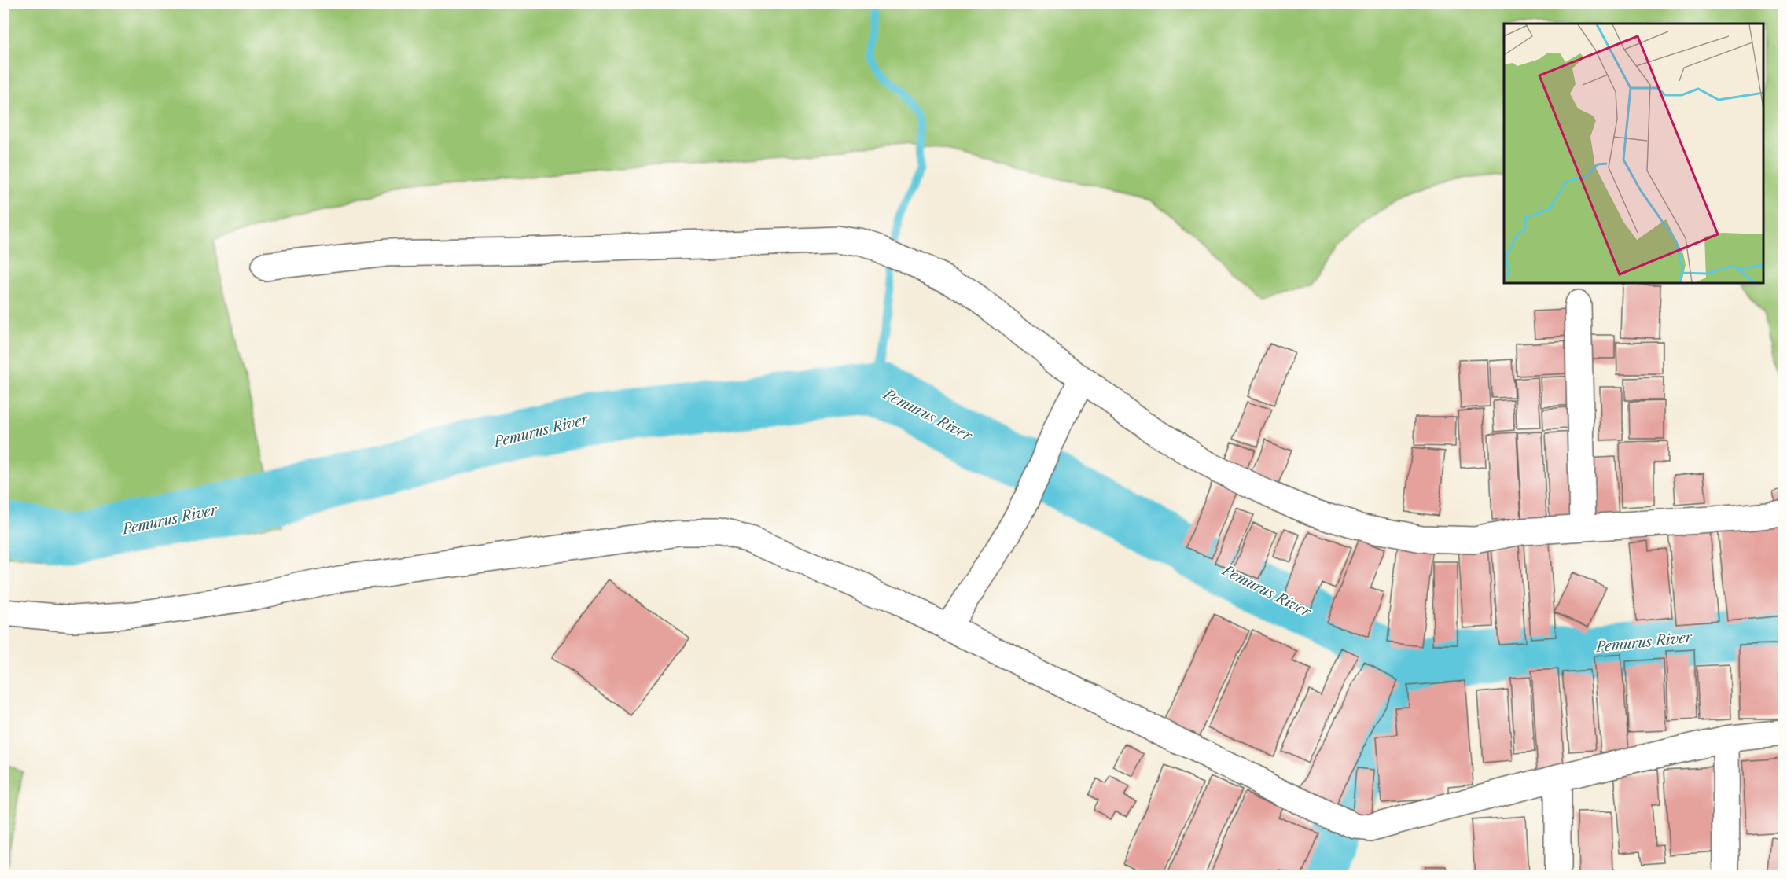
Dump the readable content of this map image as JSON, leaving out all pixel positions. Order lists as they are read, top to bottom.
{
  "water": ["Pemurus River"]
}
